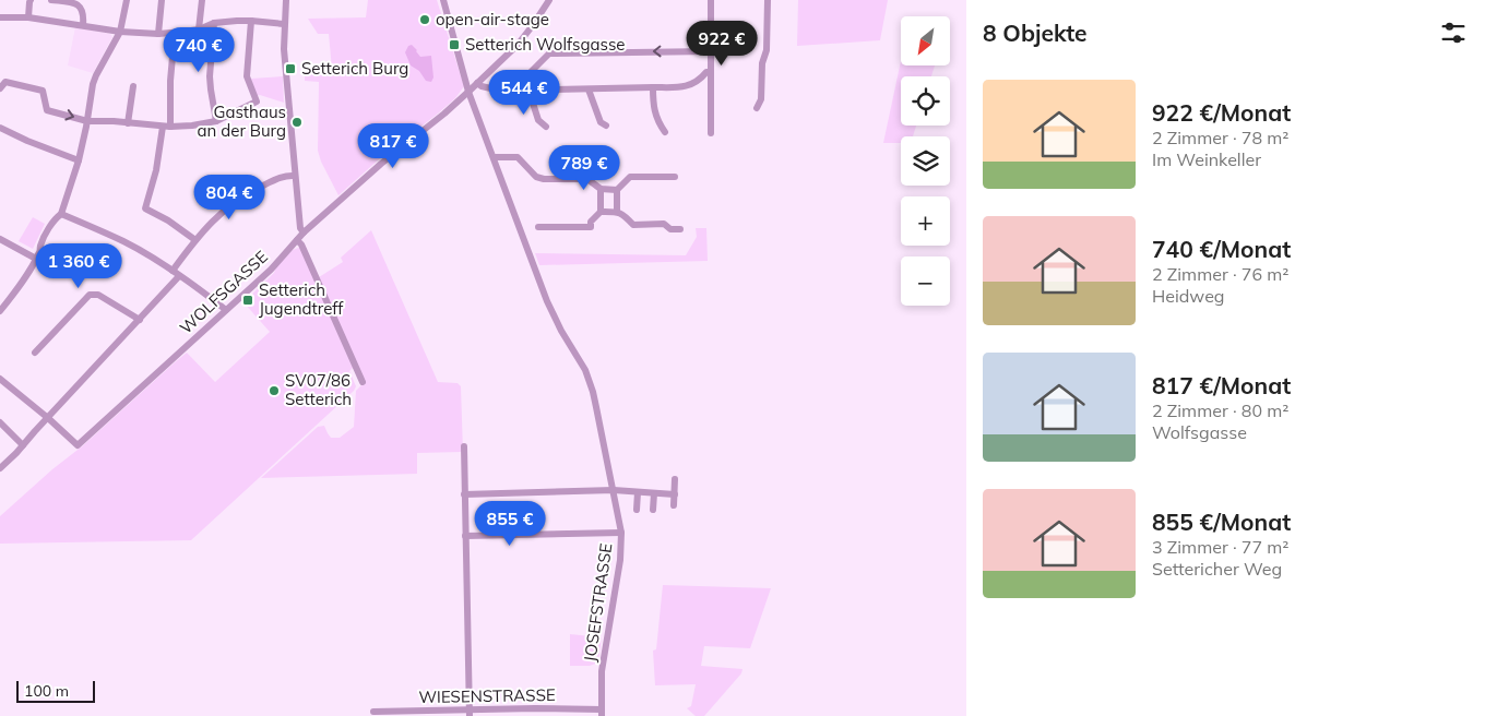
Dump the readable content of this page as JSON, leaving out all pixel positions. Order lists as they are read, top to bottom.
{
  "streets": {
    "street": ["WOLFSGASSE", "JOSEFSTRASSE", "WIESENSTRASSE"]
  },
  "crossings": [
    ["WOLFSGASSE", "JOSEFSTRASSE"],
    ["JOSEFSTRASSE", "WIESENSTRASSE"]
  ],
  "places": {
    "other": ["open-air-stage", "Gasthaus an der Burg", "SV07/86 Setterich"],
    "transit": ["Setterich Wolfsgasse", "Setterich Burg", "Setterich Jugendtreff"]
  },
  "scale_bar": "100 m",
  "north": "bottom left",
  "page": {
    "heading": "8 Objekte",
    "map_buttons": ["+", "−"],
    "price": [
      "922 €",
      "740 €",
      "544 €",
      "817 €",
      "789 €",
      "804 €",
      "1 360 €",
      "855 €"
    ],
    "list": [
      {
        "name": "922 €/Monat",
        "note": "2 Zimmer · 78 m² · Im Weinkeller"
      },
      {
        "name": "740 €/Monat",
        "note": "2 Zimmer · 76 m² · Heidweg"
      },
      {
        "name": "817 €/Monat",
        "note": "2 Zimmer · 80 m² · Wolfsgasse"
      },
      {
        "name": "855 €/Monat",
        "note": "3 Zimmer · 77 m² · Settericher Weg"
      }
    ],
    "scale": "100 m"
  }
}
